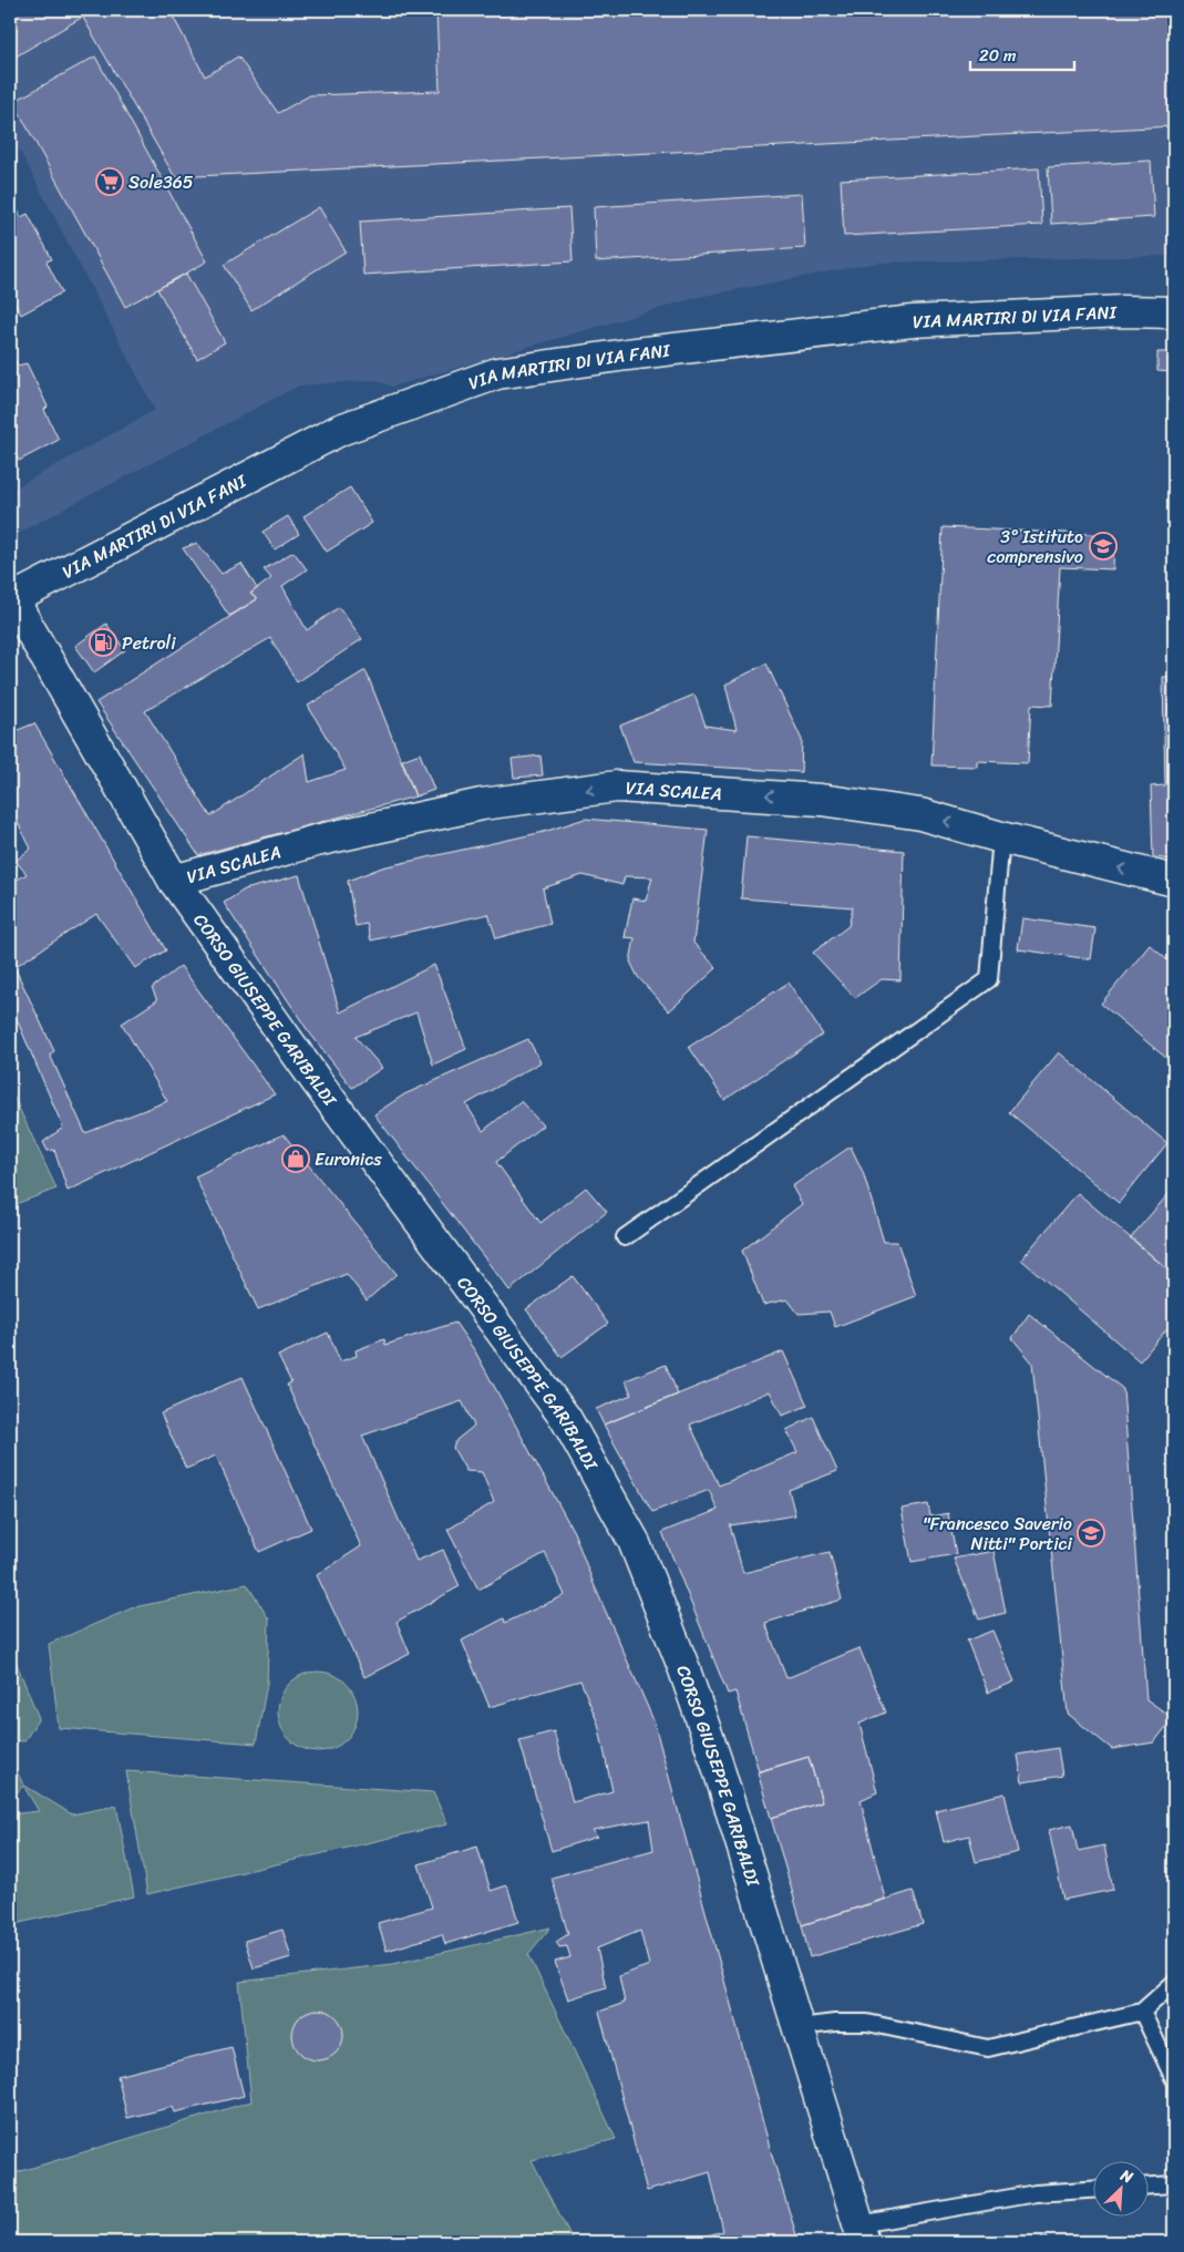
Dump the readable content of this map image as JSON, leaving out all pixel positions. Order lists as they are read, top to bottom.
{
  "streets": {
    "street": ["VIA MARTIRI DI VIA FANI", "VIA SCALEA", "CORSO GIUSEPPE GARIBALDI"]
  },
  "crossings": [
    ["VIA MARTIRI DI VIA FANI", "CORSO GIUSEPPE GARIBALDI"],
    ["VIA SCALEA", "CORSO GIUSEPPE GARIBALDI"]
  ],
  "one_way": ["VIA SCALEA"],
  "places": {
    "supermarket": ["Sole365"],
    "school or university": ["3° Istituto comprensivo", "\"Francesco Saverio Nitti\" Portici"],
    "fuel station": ["Petroli"],
    "shop": ["Euronics"]
  },
  "scale_bar": "20 m",
  "north": "top right"
}
